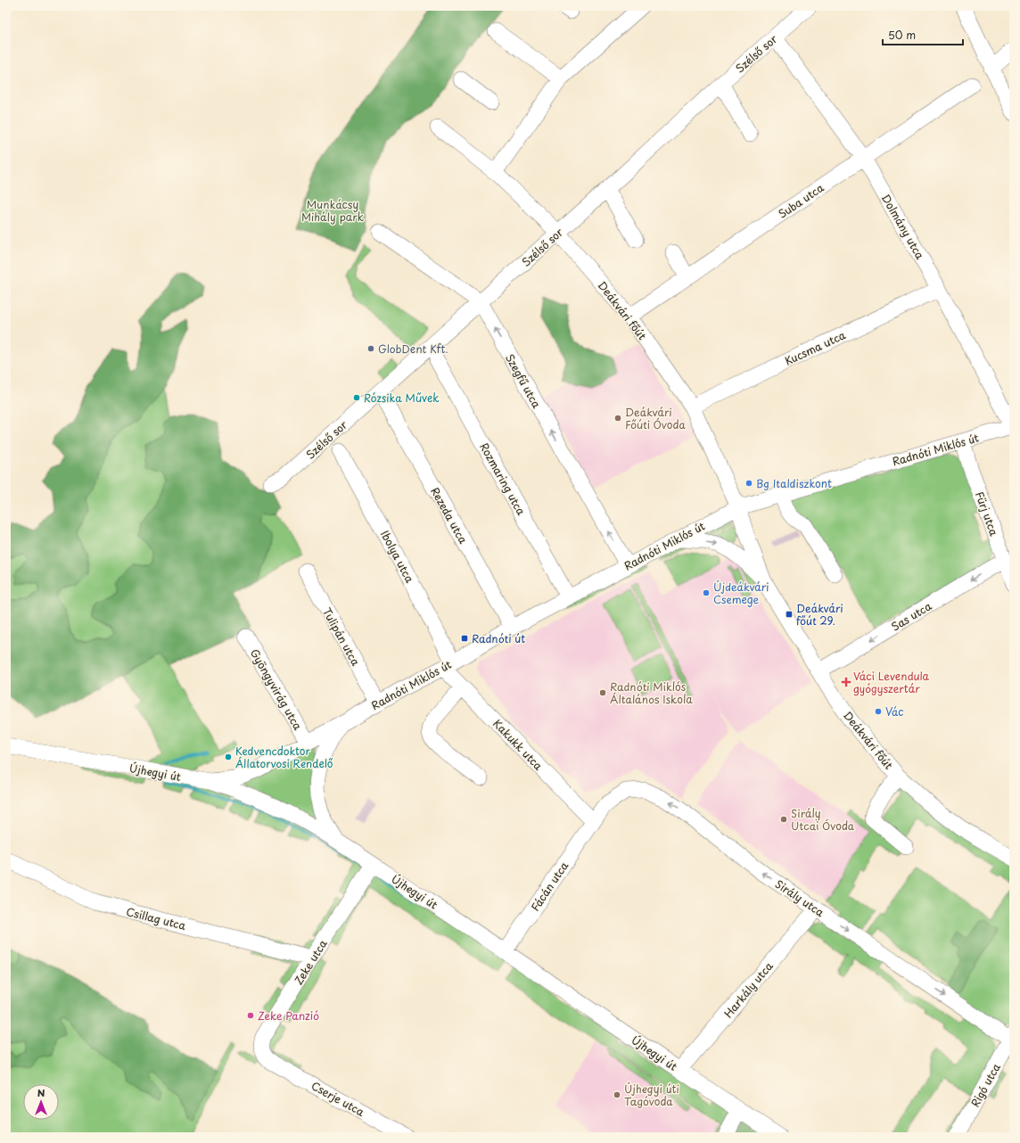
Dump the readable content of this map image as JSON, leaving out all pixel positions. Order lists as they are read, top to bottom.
{
  "streets": {
    "street": [
      "Szélső sor",
      "Suba utca",
      "Dolmány utca",
      "Deákvári főút",
      "Kucsma utca",
      "Szegfű utca",
      "Radnóti Miklós út",
      "Rozmaring utca",
      "Fürj utca",
      "Rezeda utca",
      "Ibolya utca",
      "Sas utca",
      "Tulipán utca",
      "Gyöngyvirág utca",
      "Kakukk utca",
      "Újhegyi út",
      "Fácán utca",
      "Sirály utca",
      "Csillag utca",
      "Zeke utca",
      "Harkály utca",
      "Rigó utca",
      "Cserje utca"
    ]
  },
  "crossings": [
    ["Szélső sor", "Dolmány utca"],
    ["Szélső sor", "Deákvári főút"],
    ["Szélső sor", "Szegfű utca"],
    ["Suba utca", "Dolmány utca"],
    ["Suba utca", "Deákvári főút"],
    ["Dolmány utca", "Kucsma utca"],
    ["Dolmány utca", "Radnóti Miklós út"],
    ["Deákvári főút", "Kucsma utca"],
    ["Deákvári főút", "Radnóti Miklós út"],
    ["Deákvári főút", "Sas utca"],
    ["Szegfű utca", "Radnóti Miklós út"],
    ["Radnóti Miklós út", "Rozmaring utca"],
    ["Radnóti Miklós út", "Fürj utca"],
    ["Radnóti Miklós út", "Rezeda utca"],
    ["Radnóti Miklós út", "Ibolya utca"],
    ["Radnóti Miklós út", "Tulipán utca"],
    ["Radnóti Miklós út", "Gyöngyvirág utca"],
    ["Radnóti Miklós út", "Kakukk utca"],
    ["Radnóti Miklós út", "Újhegyi út"],
    ["Fürj utca", "Sas utca"],
    ["Ibolya utca", "Kakukk utca"],
    ["Kakukk utca", "Fácán utca"],
    ["Kakukk utca", "Sirály utca"],
    ["Újhegyi út", "Fácán utca"],
    ["Újhegyi út", "Zeke utca"],
    ["Újhegyi út", "Harkály utca"],
    ["Fácán utca", "Sirály utca"],
    ["Sirály utca", "Harkály utca"],
    ["Sirály utca", "Rigó utca"],
    ["Csillag utca", "Zeke utca"],
    ["Zeke utca", "Cserje utca"]
  ],
  "one_way": ["Szegfű utca", "Sas utca"],
  "parks": ["Munkácsy Mihály park"],
  "places": {
    "other": [
      "GlobDent Kft.",
      "Rózsika Művek",
      "Deákvári Főúti Óvoda",
      "Bg Italdiszkont",
      "Újdeákvári Csemege",
      "Radnóti Miklós Általános Iskola",
      "Vác",
      "Kedvencdoktor Állatorvosi Rendelő",
      "Sirály Utcai Óvoda",
      "Zeke Panzió",
      "Újhegyi úti Tagóvoda"
    ],
    "transit": ["Deákvári főút 29.", "Radnóti út"],
    "health": ["Váci Levendula gyógyszertár"]
  },
  "scale_bar": "50 m",
  "north": "top"
}
